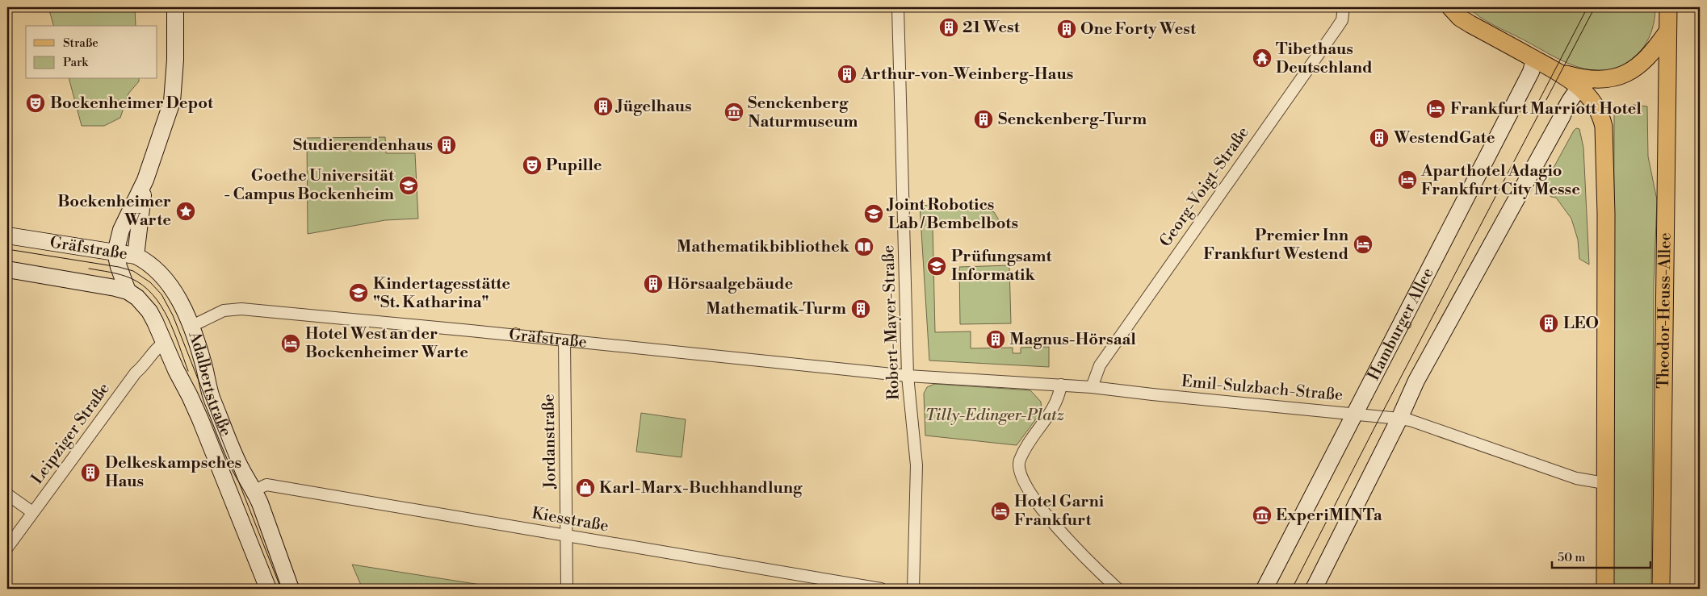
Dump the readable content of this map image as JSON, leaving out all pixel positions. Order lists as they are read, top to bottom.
{
  "streets": {
    "main road": ["Theodor-Heuss-Allee"],
    "street": [
      "Georg-Voigt-Straße",
      "Gräfstraße",
      "Robert-Mayer-Straße",
      "Hamburger Allee",
      "Adalbertstraße",
      "Emil-Sulzbach-Straße",
      "Leipziger Straße",
      "Jordanstraße",
      "Kiesstraße"
    ]
  },
  "crossings": [
    ["Georg-Voigt-Straße", "Emil-Sulzbach-Straße"],
    ["Gräfstraße", "Robert-Mayer-Straße"],
    ["Gräfstraße", "Adalbertstraße"],
    ["Gräfstraße", "Emil-Sulzbach-Straße"],
    ["Gräfstraße", "Jordanstraße"],
    ["Robert-Mayer-Straße", "Emil-Sulzbach-Straße"],
    ["Hamburger Allee", "Emil-Sulzbach-Straße"],
    ["Adalbertstraße", "Leipziger Straße"],
    ["Adalbertstraße", "Kiesstraße"],
    ["Jordanstraße", "Kiesstraße"]
  ],
  "parks": ["Tilly-Edinger-Platz"],
  "places": {
    "building": [
      "21 West",
      "One Forty West",
      "Arthur-von-Weinberg-Haus",
      "Jügelhaus",
      "Senckenberg-Turm",
      "WestendGate",
      "Studierendenhaus",
      "Hörsaalgebäude",
      "Mathematik-Turm",
      "LEO",
      "Magnus-Hörsaal",
      "Delkeskampsches Haus"
    ],
    "temple": ["Tibethaus Deutschland"],
    "theatre": ["Bockenheimer Depot", "Pupille"],
    "hotel": [
      "Frankfurt Marriott Hotel",
      "Aparthotel Adagio Frankfurt City Messe",
      "Premier Inn Frankfurt Westend",
      "Hotel West an der Bockenheimer Warte",
      "Hotel Garni Frankfurt"
    ],
    "museum": ["Senckenberg Naturmuseum", "ExperiMINTa"],
    "school or university": [
      "Goethe Universität - Campus Bockenheim",
      "Joint Robotics Lab / Bembelbots",
      "Prüfungsamt Informatik",
      "Kindertagesstätte \"St. Katharina\""
    ],
    "place": ["Bockenheimer Warte"],
    "library": ["Mathematikbibliothek"],
    "shop": ["Karl-Marx-Buchhandlung"]
  },
  "legend": ["Straße", "Park"],
  "scale_bar": "50 m"
}
